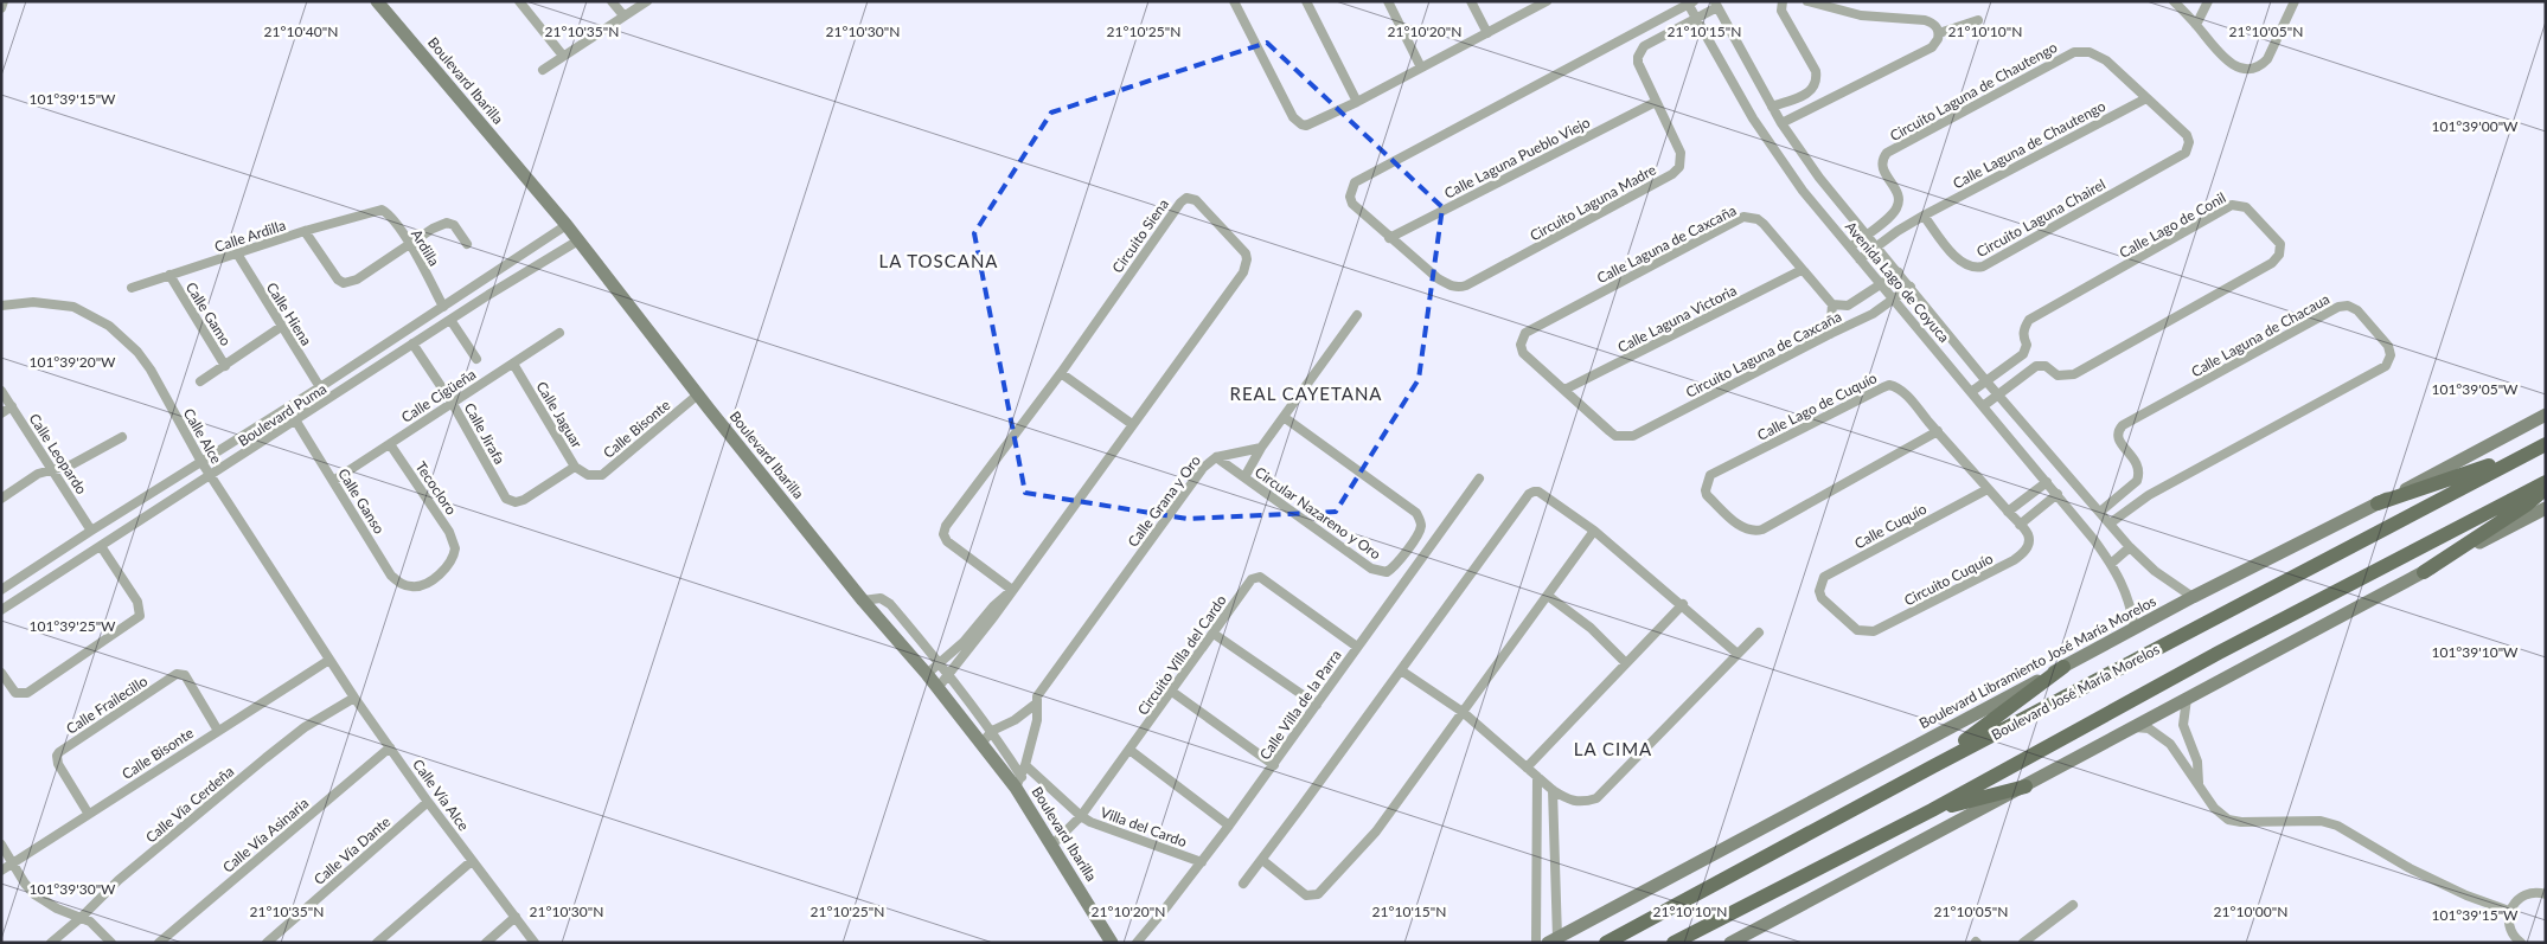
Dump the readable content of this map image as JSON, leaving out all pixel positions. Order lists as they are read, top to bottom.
{
  "streets": {
    "main road": ["Boulevard José María Morelos"],
    "street": [
      "Boulevard Ibarilla",
      "Circuito Laguna de Chautengo",
      "Calle Laguna de Chautengo",
      "Calle Laguna Pueblo Viejo",
      "Circuito Laguna Madre",
      "Circuito Laguna Chairel",
      "Calle Lago de Conil",
      "Calle Ardilla",
      "Circuito Siena",
      "Calle Laguna de Caxcaña",
      "Ardilla",
      "Avenida Lago de Coyuca",
      "Calle Gamo",
      "Calle Hiena",
      "Calle Laguna Victoria",
      "Calle Laguna de Chacaua",
      "Circuito Laguna de Caxcaña",
      "Calle Cigüeña",
      "Calle Lago de Cuquío",
      "Boulevard Puma",
      "Calle Jaguar",
      "Calle Bisonte",
      "Calle Jirafa",
      "Calle Alce",
      "Calle Leopardo",
      "Tecocloro",
      "Calle Ganso",
      "Calle Grana y Oro",
      "Circular Nazareno y Oro",
      "Calle Cuquío",
      "Circuito Cuquío",
      "Circuito Villa del Cardo",
      "Boulevard Libramiento José María Morelos",
      "Calle Frailecillo",
      "Calle Villa de la Parra",
      "Calle Vía Alce",
      "Calle Vía Cerdeña",
      "Villa del Cardo",
      "Calle Vía Asinaria",
      "Calle Vía Dante"
    ]
  },
  "crossings": [
    ["Boulevard Ibarilla", "Circuito Siena"],
    ["Boulevard Ibarilla", "Boulevard Puma"],
    ["Boulevard Ibarilla", "Calle Bisonte"],
    ["Boulevard Ibarilla", "Calle Grana y Oro"],
    ["Boulevard Ibarilla", "Circuito Villa del Cardo"],
    ["Circuito Laguna de Chautengo", "Calle Laguna de Chautengo"],
    ["Circuito Laguna de Chautengo", "Circuito Laguna Chairel"],
    ["Circuito Laguna de Chautengo", "Avenida Lago de Coyuca"],
    ["Calle Laguna de Chautengo", "Circuito Laguna Chairel"],
    ["Calle Laguna Pueblo Viejo", "Circuito Laguna Madre"],
    ["Circuito Laguna Madre", "Avenida Lago de Coyuca"],
    ["Calle Lago de Conil", "Avenida Lago de Coyuca"],
    ["Calle Ardilla", "Ardilla"],
    ["Calle Ardilla", "Calle Gamo"],
    ["Calle Ardilla", "Calle Hiena"],
    ["Calle Laguna de Caxcaña", "Calle Laguna Victoria"],
    ["Calle Laguna de Caxcaña", "Circuito Laguna de Caxcaña"],
    ["Ardilla", "Boulevard Puma"],
    ["Avenida Lago de Coyuca", "Calle Laguna de Chacaua"],
    ["Avenida Lago de Coyuca", "Circuito Laguna de Caxcaña"],
    ["Avenida Lago de Coyuca", "Boulevard Libramiento José María Morelos"],
    ["Calle Hiena", "Boulevard Puma"],
    ["Calle Laguna Victoria", "Circuito Laguna de Caxcaña"],
    ["Calle Cigüeña", "Calle Jaguar"],
    ["Calle Cigüeña", "Calle Jirafa"],
    ["Calle Cigüeña", "Tecocloro"],
    ["Calle Cigüeña", "Calle Ganso"],
    ["Calle Lago de Cuquío", "Calle Cuquío"],
    ["Calle Lago de Cuquío", "Circuito Cuquío"],
    ["Boulevard Puma", "Calle Jirafa"],
    ["Boulevard Puma", "Calle Alce"],
    ["Boulevard Puma", "Calle Leopardo"],
    ["Boulevard Puma", "Calle Ganso"],
    ["Calle Jaguar", "Calle Bisonte"],
    ["Calle Jaguar", "Calle Jirafa"],
    ["Calle Bisonte", "Calle Alce"],
    ["Calle Bisonte", "Calle Frailecillo"],
    ["Calle Bisonte", "Calle Vía Alce"],
    ["Calle Alce", "Calle Vía Alce"],
    ["Tecocloro", "Calle Ganso"],
    ["Calle Grana y Oro", "Circular Nazareno y Oro"],
    ["Calle Grana y Oro", "Villa del Cardo"],
    ["Calle Cuquío", "Circuito Cuquío"],
    ["Circuito Villa del Cardo", "Calle Villa de la Parra"],
    ["Circuito Villa del Cardo", "Villa del Cardo"],
    ["Calle Villa de la Parra", "Villa del Cardo"],
    ["Calle Vía Alce", "Calle Vía Cerdeña"],
    ["Calle Vía Alce", "Calle Vía Asinaria"],
    ["Calle Vía Alce", "Calle Vía Dante"]
  ],
  "districts": ["LA TOSCANA", "REAL CAYETANA", "LA CIMA"],
  "coordinates": [
    "21°10'40\"N",
    "21°10'35\"N",
    "21°10'30\"N",
    "21°10'25\"N",
    "21°10'20\"N",
    "21°10'15\"N",
    "21°10'10\"N",
    "21°10'05\"N",
    "101°39'15\"W",
    "101°39'00\"W",
    "101°39'20\"W",
    "101°39'05\"W",
    "101°39'25\"W",
    "101°39'10\"W",
    "101°39'30\"W",
    "21°10'00\"N"
  ]
}
